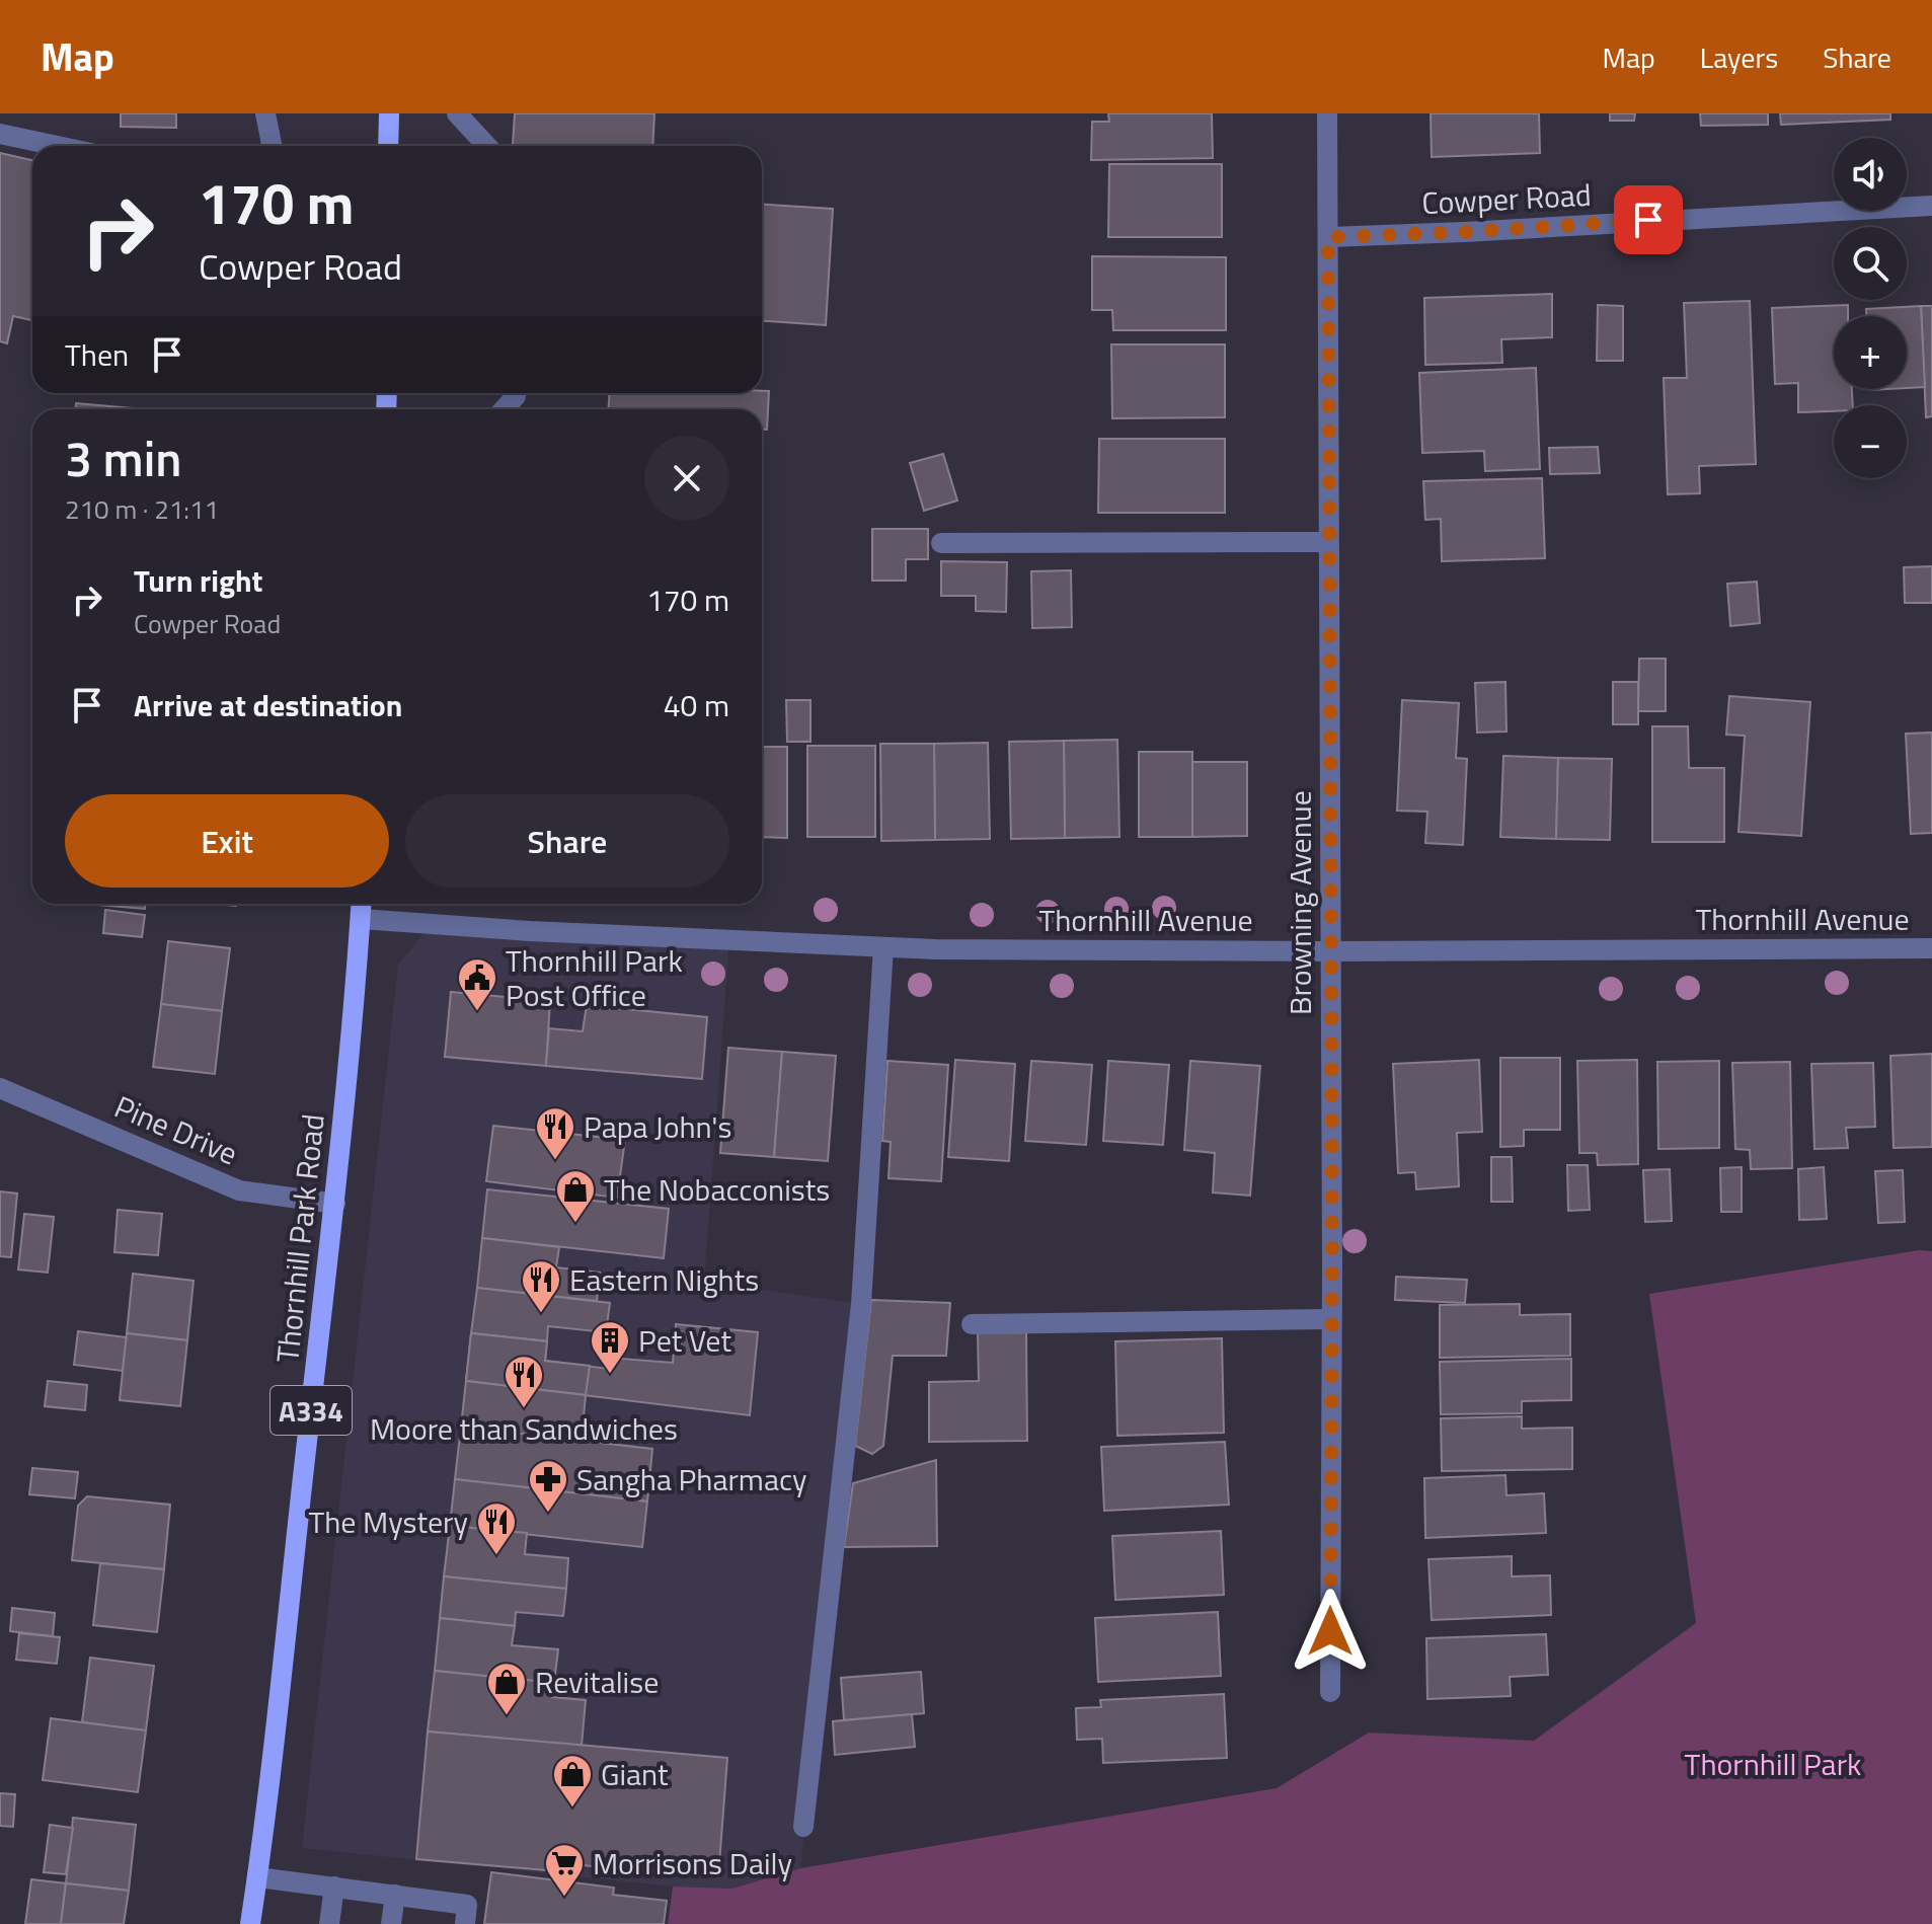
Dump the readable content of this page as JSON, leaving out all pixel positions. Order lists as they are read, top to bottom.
{
  "streets": {
    "main road": ["Thornhill Park Road", "A334"],
    "street": [
      "Cowper Road",
      "Browning Avenue",
      "Thornhill Avenue",
      "Pine Drive"
    ]
  },
  "crossings": [
    ["Cowper Road", "Browning Avenue"],
    ["Browning Avenue", "Thornhill Avenue"],
    ["Thornhill Avenue", "Thornhill Park Road"],
    ["Pine Drive", "Thornhill Park Road"]
  ],
  "parks": ["Thornhill Park"],
  "places": {
    "public building": ["Thornhill Park Post Office"],
    "restaurant": [
      "Papa John's",
      "Eastern Nights",
      "Moore than Sandwiches",
      "The Mystery"
    ],
    "shop": ["The Nobacconists", "Revitalise", "Giant"],
    "building": ["Pet Vet"],
    "pharmacy": ["Sangha Pharmacy"],
    "supermarket": ["Morrisons Daily"]
  },
  "page": {
    "header": "Map",
    "nav": ["Map", "Layers", "Share"],
    "map_buttons": ["+", "−"],
    "turn": ["170 m", "Cowper Road"],
    "then": "Then",
    "heading": ["3 min", "210 m · 21:11"],
    "list": [
      {
        "name": "Turn right",
        "note": "Cowper Road",
        "value": "170 m"
      },
      {
        "name": "Arrive at destination",
        "value": "40 m"
      }
    ],
    "buttons": ["Exit", "Share"]
  }
}
